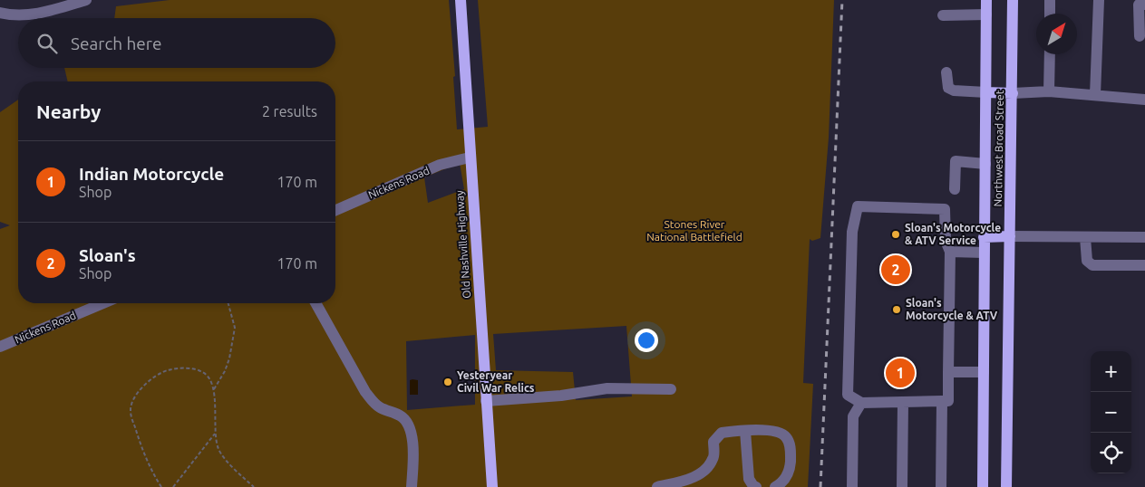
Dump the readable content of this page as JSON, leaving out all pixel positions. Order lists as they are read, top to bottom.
{
  "streets": {
    "main road": ["Northwest Broad Street", "Old Nashville Highway"],
    "street": ["Nickens Road"]
  },
  "crossings": [
    ["Nickens Road", "Old Nashville Highway"]
  ],
  "parks": ["Stones River National Battlefield"],
  "places": ["Sloan's Motorcycle & ATV Service", "Sloan's Motorcycle & ATV", "Yesteryear Civil War Relics"],
  "north": "top right",
  "page": {
    "search": "Search here",
    "heading": ["Nearby", "2 results"],
    "list": [
      {
        "mark": "1",
        "name": "Indian Motorcycle",
        "note": "Shop",
        "value": "170 m"
      },
      {
        "mark": "2",
        "name": "Sloan's",
        "note": "Shop",
        "value": "170 m"
      }
    ],
    "pins": ["2", "1"],
    "map_buttons": ["+", "−"]
  }
}
